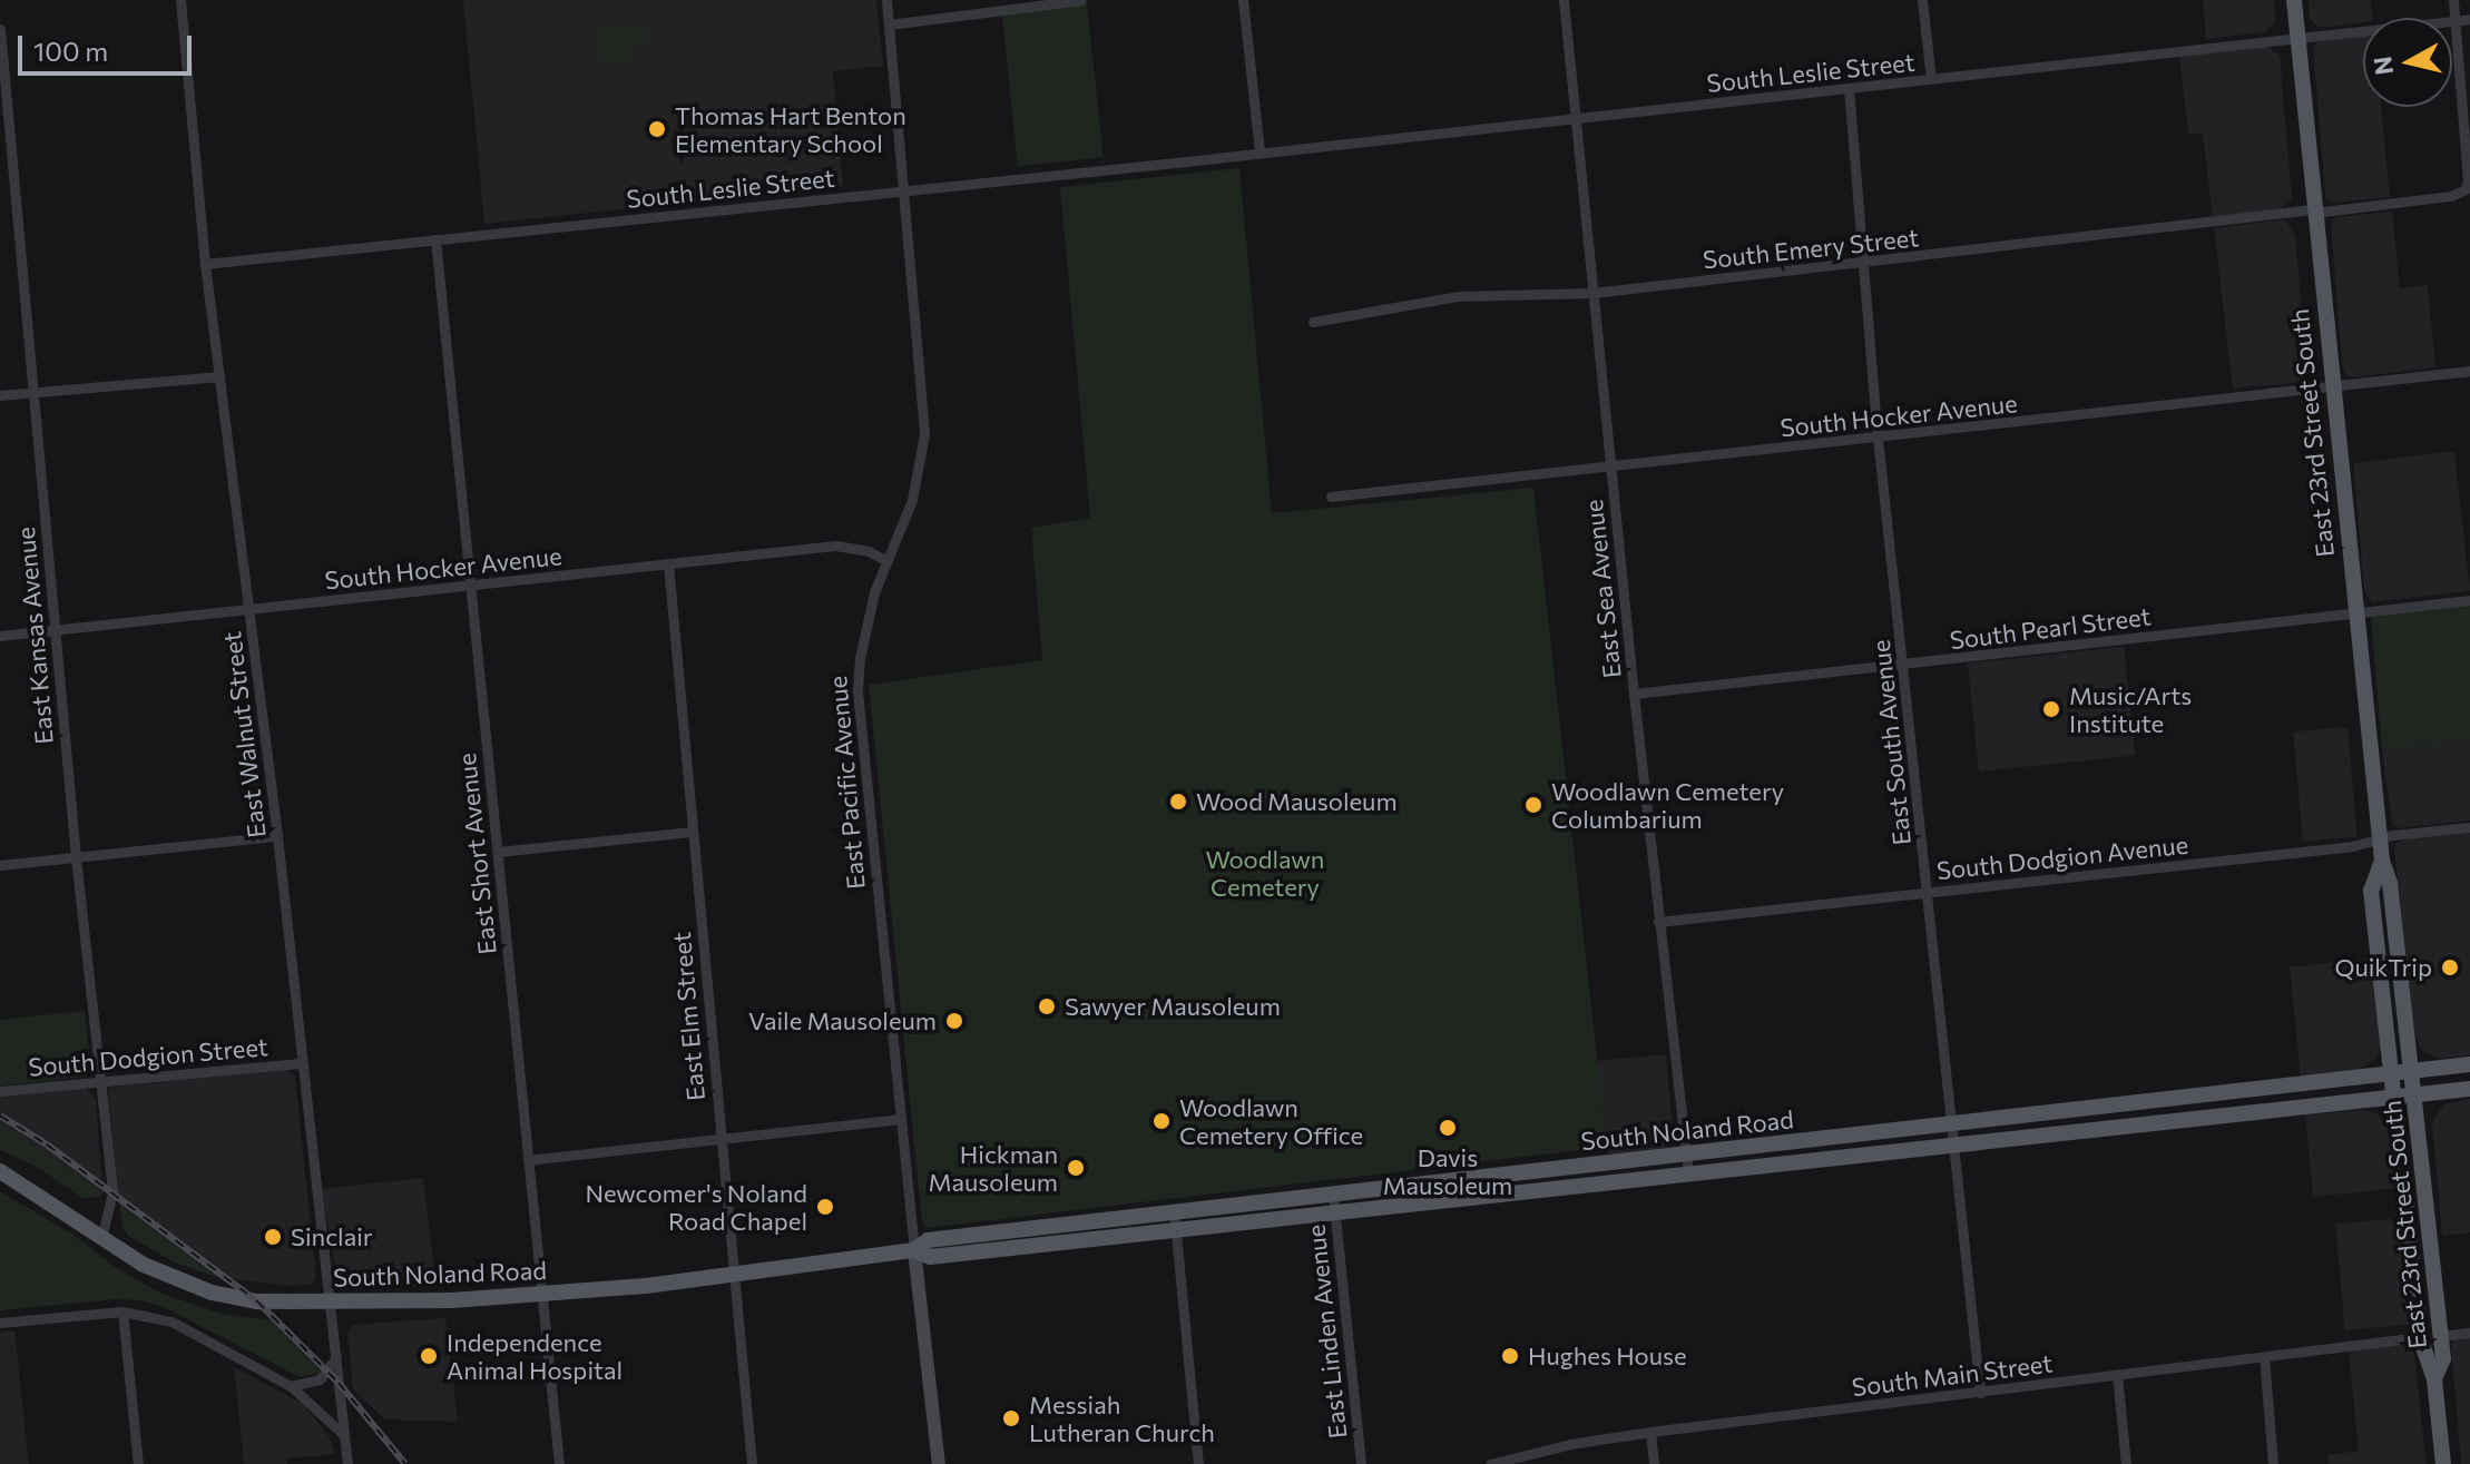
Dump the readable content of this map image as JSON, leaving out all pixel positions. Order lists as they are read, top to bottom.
{
  "streets": {
    "main road": ["East 23rd Street South", "South Noland Road"],
    "street": [
      "South Leslie Street",
      "South Emery Street",
      "South Hocker Avenue",
      "East Sea Avenue",
      "South Pearl Street",
      "East Kansas Avenue",
      "East Walnut Street",
      "East South Avenue",
      "East Pacific Avenue",
      "East Short Avenue",
      "South Dodgion Avenue",
      "East Elm Street",
      "South Dodgion Street",
      "East Linden Avenue",
      "South Main Street"
    ]
  },
  "crossings": [
    ["South Leslie Street", "South Emery Street"],
    ["South Leslie Street", "East 23rd Street South"],
    ["South Leslie Street", "East Sea Avenue"],
    ["South Leslie Street", "East Walnut Street"],
    ["South Leslie Street", "East South Avenue"],
    ["South Leslie Street", "East Pacific Avenue"],
    ["South Leslie Street", "East Short Avenue"],
    ["South Emery Street", "East 23rd Street South"],
    ["South Emery Street", "East Sea Avenue"],
    ["South Emery Street", "East South Avenue"],
    ["South Hocker Avenue", "East 23rd Street South"],
    ["South Hocker Avenue", "East Sea Avenue"],
    ["South Hocker Avenue", "East Kansas Avenue"],
    ["South Hocker Avenue", "East Walnut Street"],
    ["South Hocker Avenue", "East South Avenue"],
    ["South Hocker Avenue", "East Pacific Avenue"],
    ["South Hocker Avenue", "East Short Avenue"],
    ["South Hocker Avenue", "East Elm Street"],
    ["East 23rd Street South", "South Pearl Street"],
    ["East 23rd Street South", "South Dodgion Avenue"],
    ["East 23rd Street South", "South Noland Road"],
    ["East 23rd Street South", "South Main Street"],
    ["East Sea Avenue", "South Pearl Street"],
    ["East Sea Avenue", "South Dodgion Avenue"],
    ["East Sea Avenue", "South Noland Road"],
    ["South Pearl Street", "East South Avenue"],
    ["East Kansas Avenue", "South Dodgion Street"],
    ["East Kansas Avenue", "South Noland Road"],
    ["East Walnut Street", "South Dodgion Street"],
    ["East Walnut Street", "South Noland Road"],
    ["East South Avenue", "South Dodgion Avenue"],
    ["East South Avenue", "South Noland Road"],
    ["East South Avenue", "South Main Street"],
    ["East Pacific Avenue", "South Noland Road"],
    ["East Short Avenue", "South Noland Road"],
    ["East Elm Street", "South Noland Road"],
    ["South Noland Road", "East Linden Avenue"]
  ],
  "parks": ["Woodlawn Cemetery"],
  "places": [
    "Thomas Hart Benton Elementary School",
    "Music/Arts Institute",
    "Wood Mausoleum",
    "Woodlawn Cemetery Columbarium",
    "QuikTrip",
    "Sawyer Mausoleum",
    "Vaile Mausoleum",
    "Woodlawn Cemetery Office",
    "Davis Mausoleum",
    "Hickman Mausoleum",
    "Newcomer's Noland Road Chapel",
    "Sinclair",
    "Independence Animal Hospital",
    "Hughes House",
    "Messiah Lutheran Church"
  ],
  "scale_bar": "100 m",
  "north": "left"
}
